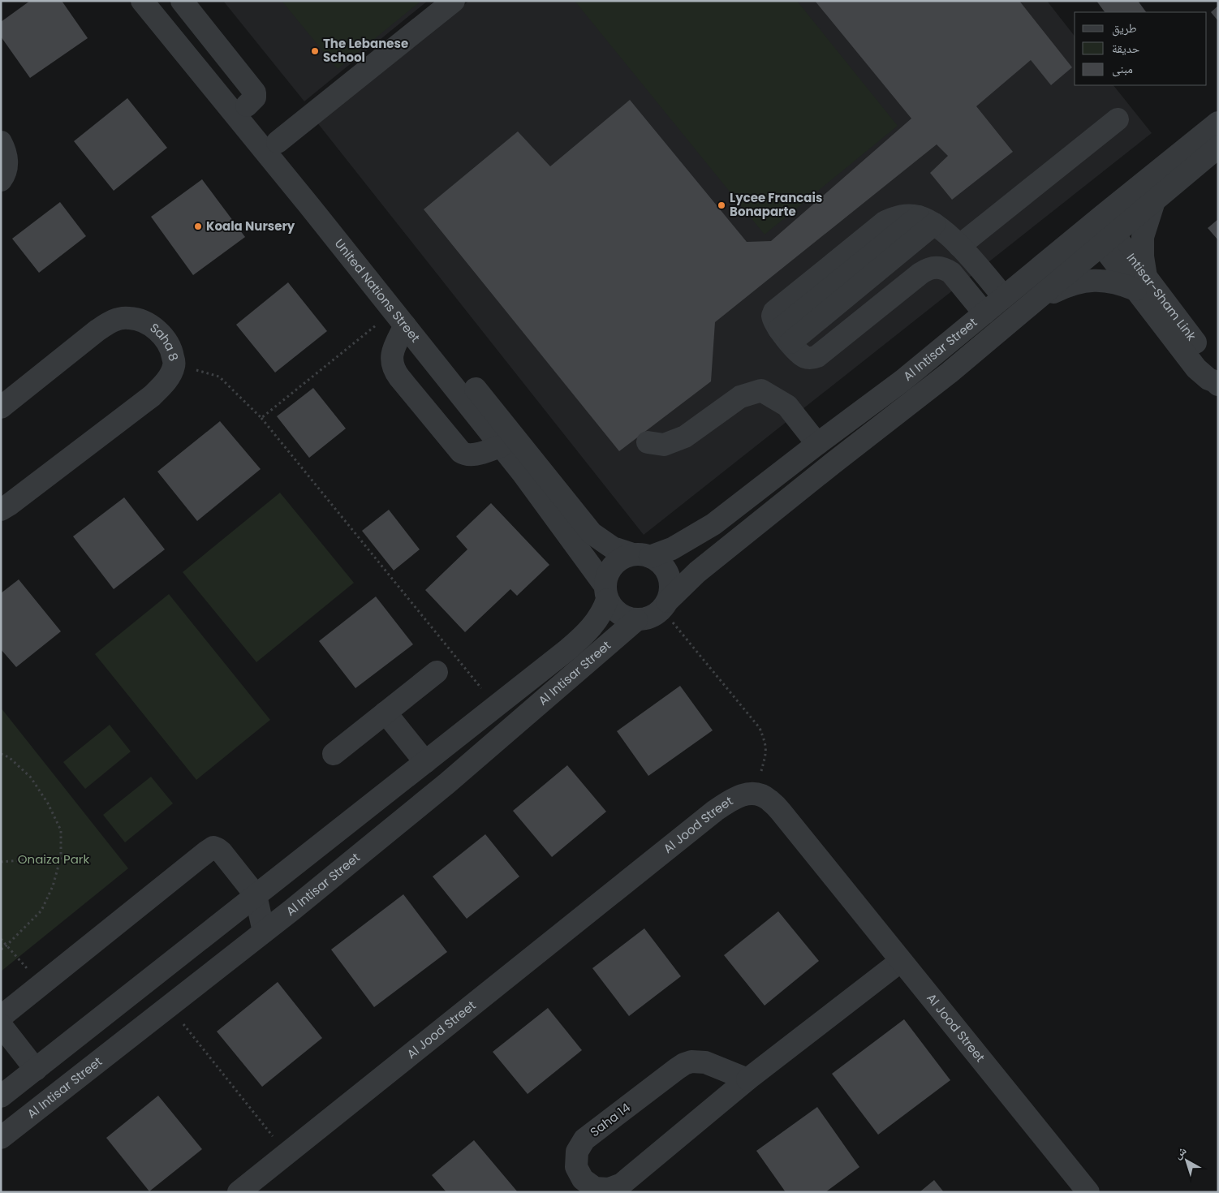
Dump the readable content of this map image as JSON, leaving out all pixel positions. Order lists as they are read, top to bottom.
{
  "streets": {
    "street": [
      "United Nations Street",
      "Intisar-Sham Link",
      "Saha 8",
      "Al Intisar Street",
      "Al Jood Street",
      "Saha 14"
    ]
  },
  "crossings": [
    ["United Nations Street", "Al Intisar Street"],
    ["Intisar-Sham Link", "Al Intisar Street"],
    ["Al Jood Street", "Saha 14"]
  ],
  "parks": ["Onaiza Park"],
  "places": ["The Lebanese School", "Lycee Francais Bonaparte", "Koala Nursery"],
  "legend": ["طريق", "حديقة", "مبنى"],
  "north": "top left"
}
